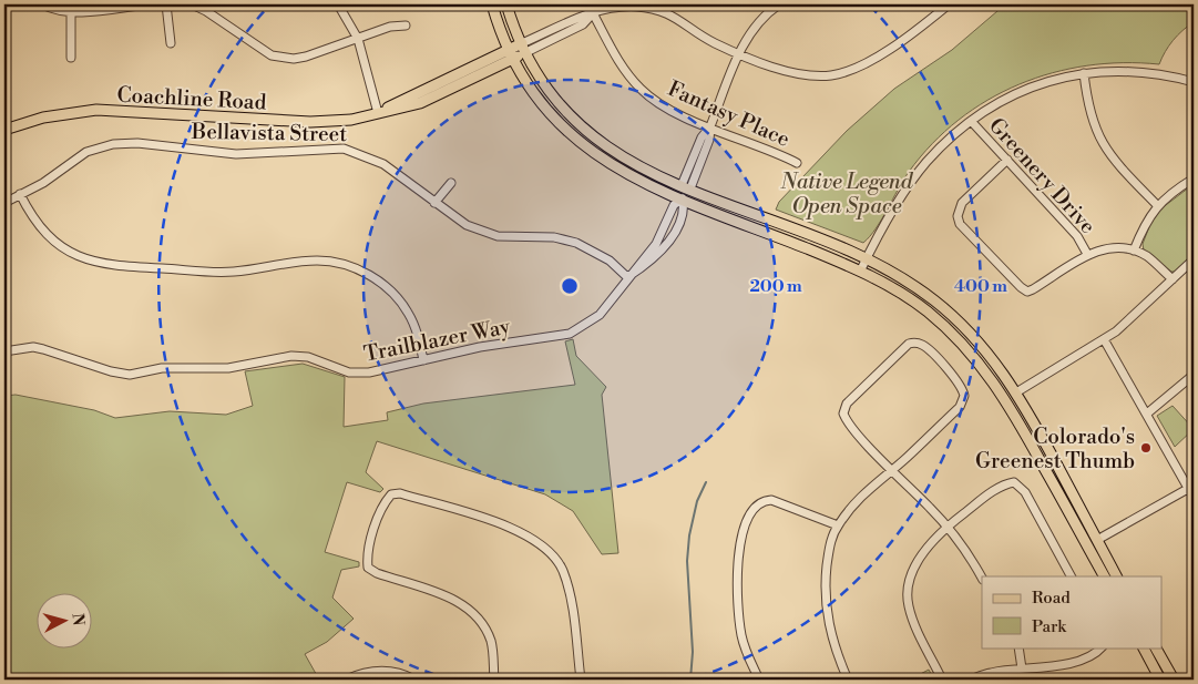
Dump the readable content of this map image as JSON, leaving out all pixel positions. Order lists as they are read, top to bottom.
{
  "streets": {
    "main road": ["Coachline Road"],
    "street": [
      "Fantasy Place",
      "Bellavista Street",
      "Greenery Drive",
      "Trailblazer Way"
    ]
  },
  "crossings": [
    ["Bellavista Street", "Trailblazer Way"]
  ],
  "parks": ["Native Legend Open Space"],
  "places": ["Colorado's Greenest Thumb"],
  "legend": ["Road", "Park"],
  "north": "right",
  "rings": ["200 m", "400 m"]
}
